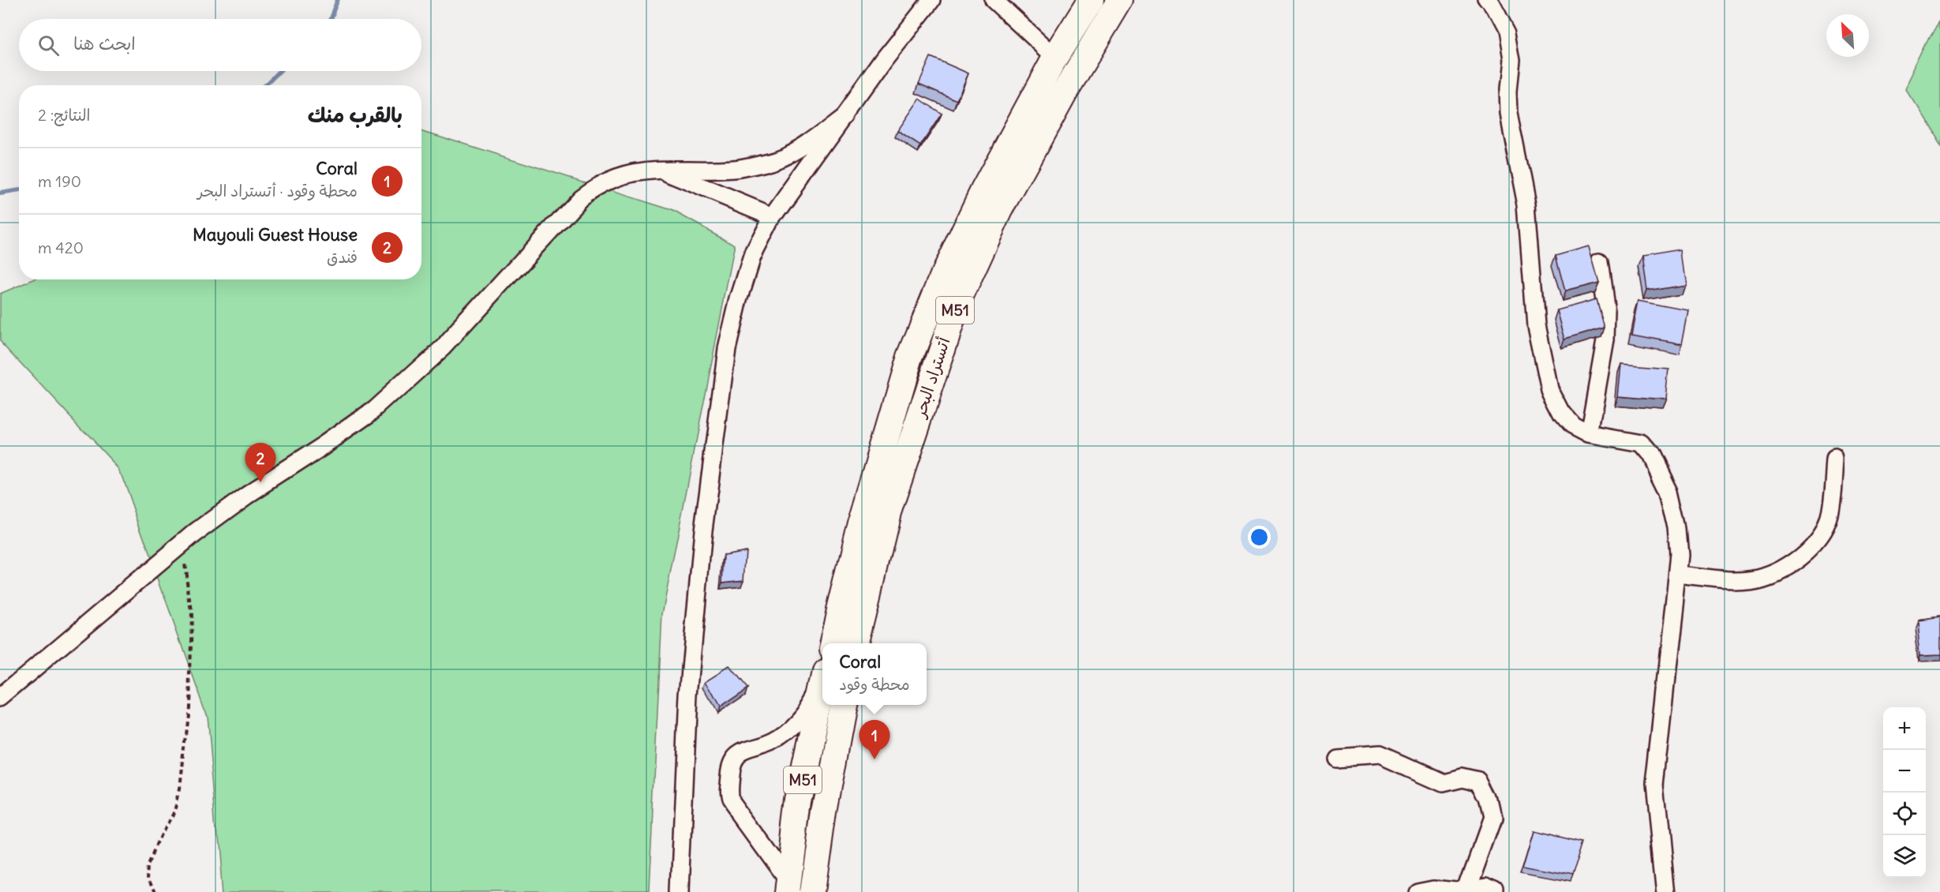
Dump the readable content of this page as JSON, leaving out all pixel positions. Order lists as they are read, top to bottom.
{
  "streets": {
    "highway": ["M51", "أتستراد البحر"]
  },
  "north": "top left",
  "page": {
    "search": "ابحث هنا",
    "heading": ["بالقرب منك", "النتائج: 2"],
    "list": [
      {
        "mark": "1",
        "name": "Coral",
        "note": "محطة وقود · أتستراد البحر",
        "value": "190 m"
      },
      {
        "mark": "2",
        "name": "Mayouli Guest House",
        "note": "فندق",
        "value": "420 m"
      }
    ],
    "pins": ["2", "1"],
    "popup": ["Coral", "محطة وقود"],
    "map_buttons": ["+", "−"]
  }
}
